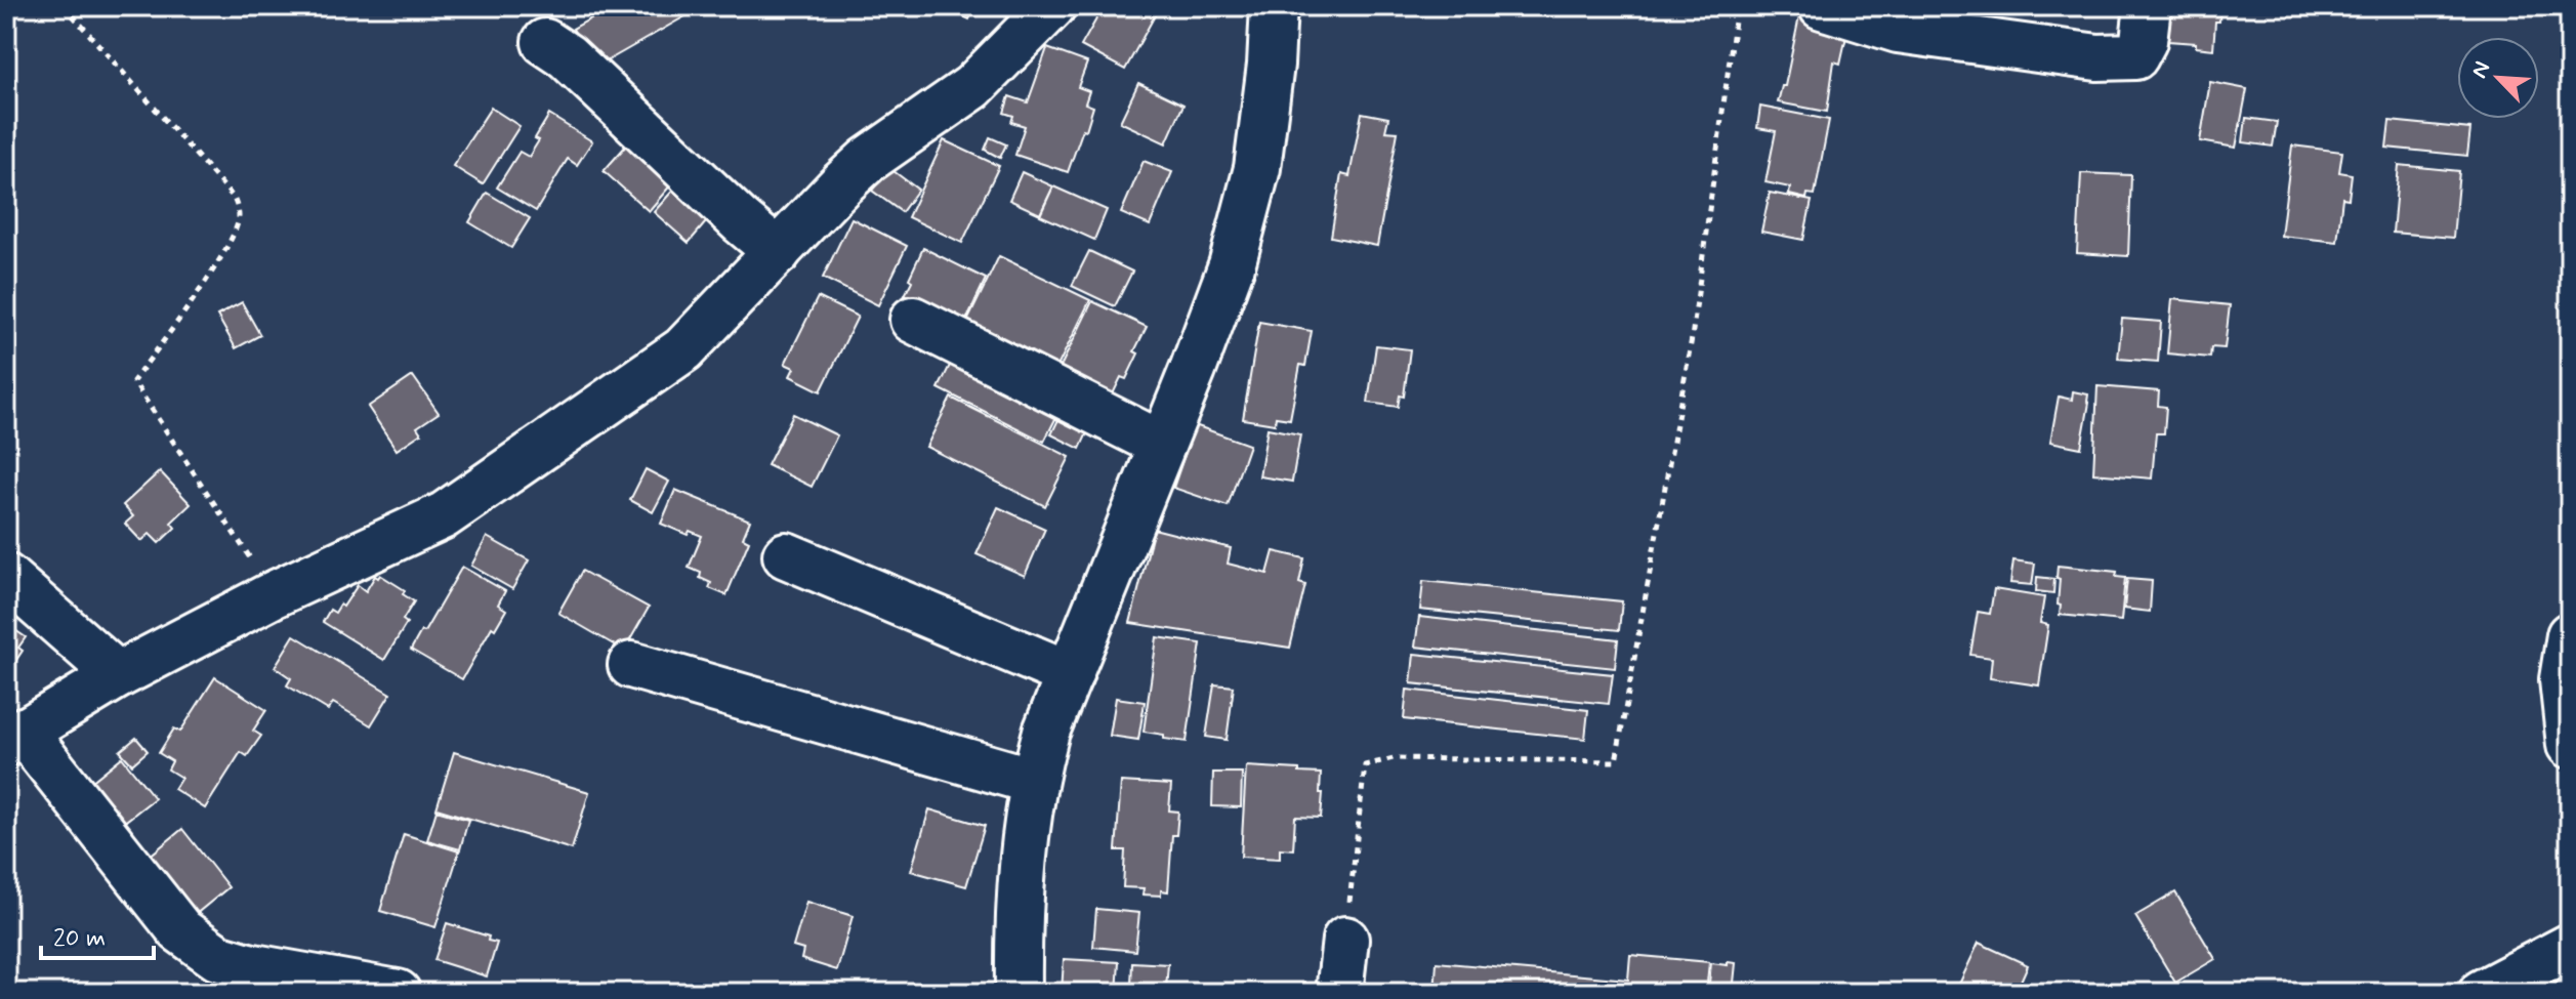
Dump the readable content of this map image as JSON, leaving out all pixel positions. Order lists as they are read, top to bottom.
{
  "scale_bar": "20 m",
  "north": "top left"
}
